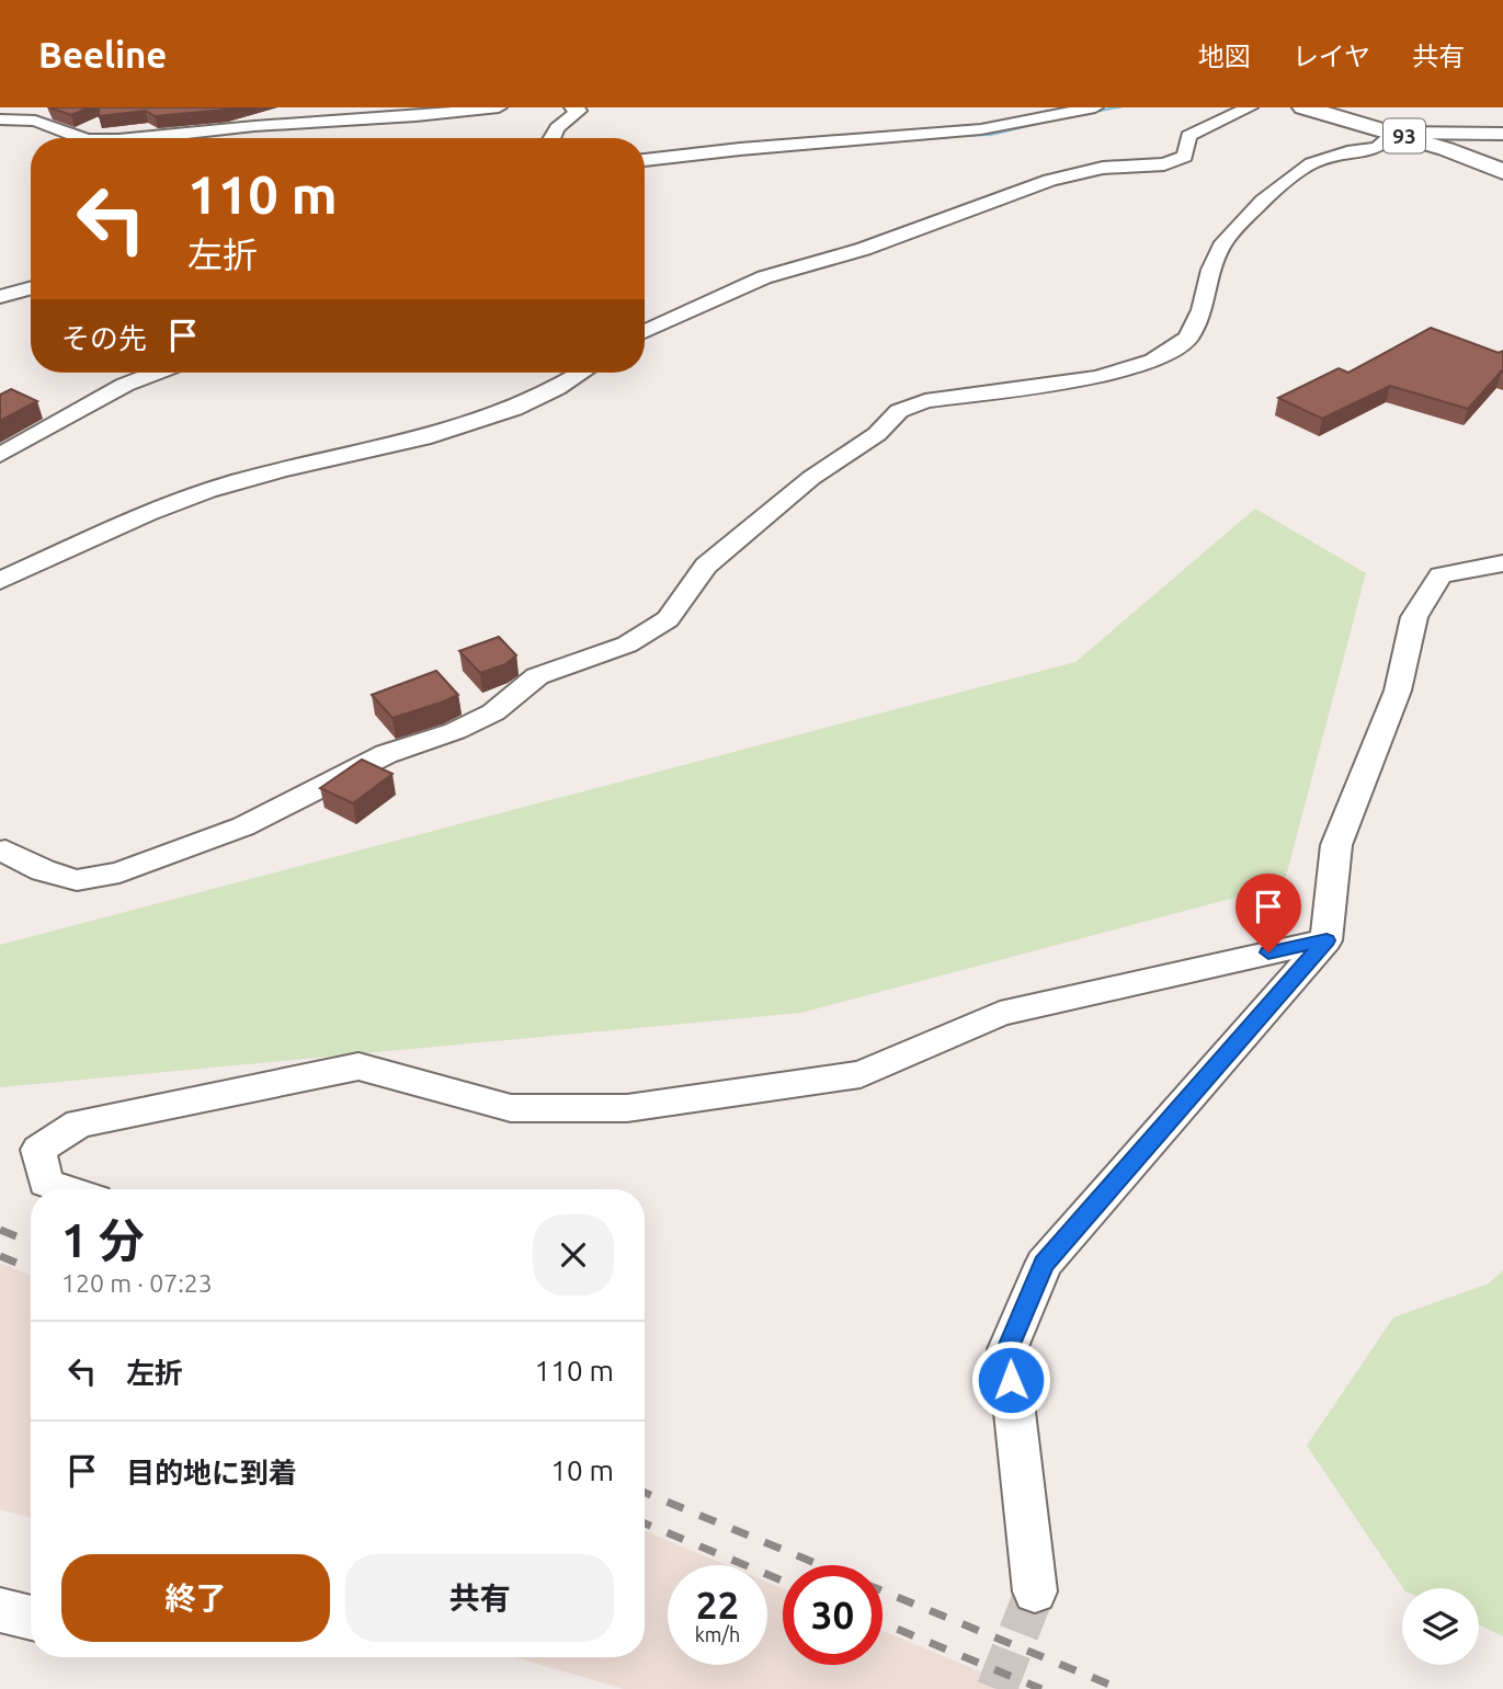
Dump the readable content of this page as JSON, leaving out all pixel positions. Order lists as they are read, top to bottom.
{
  "streets": {
    "main road": ["93"]
  },
  "page": {
    "header": "Beeline",
    "nav": ["地図", "レイヤ", "共有"],
    "turn": ["110 m", "左折"],
    "then": "その先",
    "heading": ["1 分", "120 m · 07:23"],
    "list": [
      {
        "name": "左折",
        "value": "110 m"
      },
      {
        "name": "目的地に到着",
        "value": "10 m"
      }
    ],
    "buttons": ["終了", "共有"],
    "speed": "22 km/h",
    "limit": "30"
  }
}
